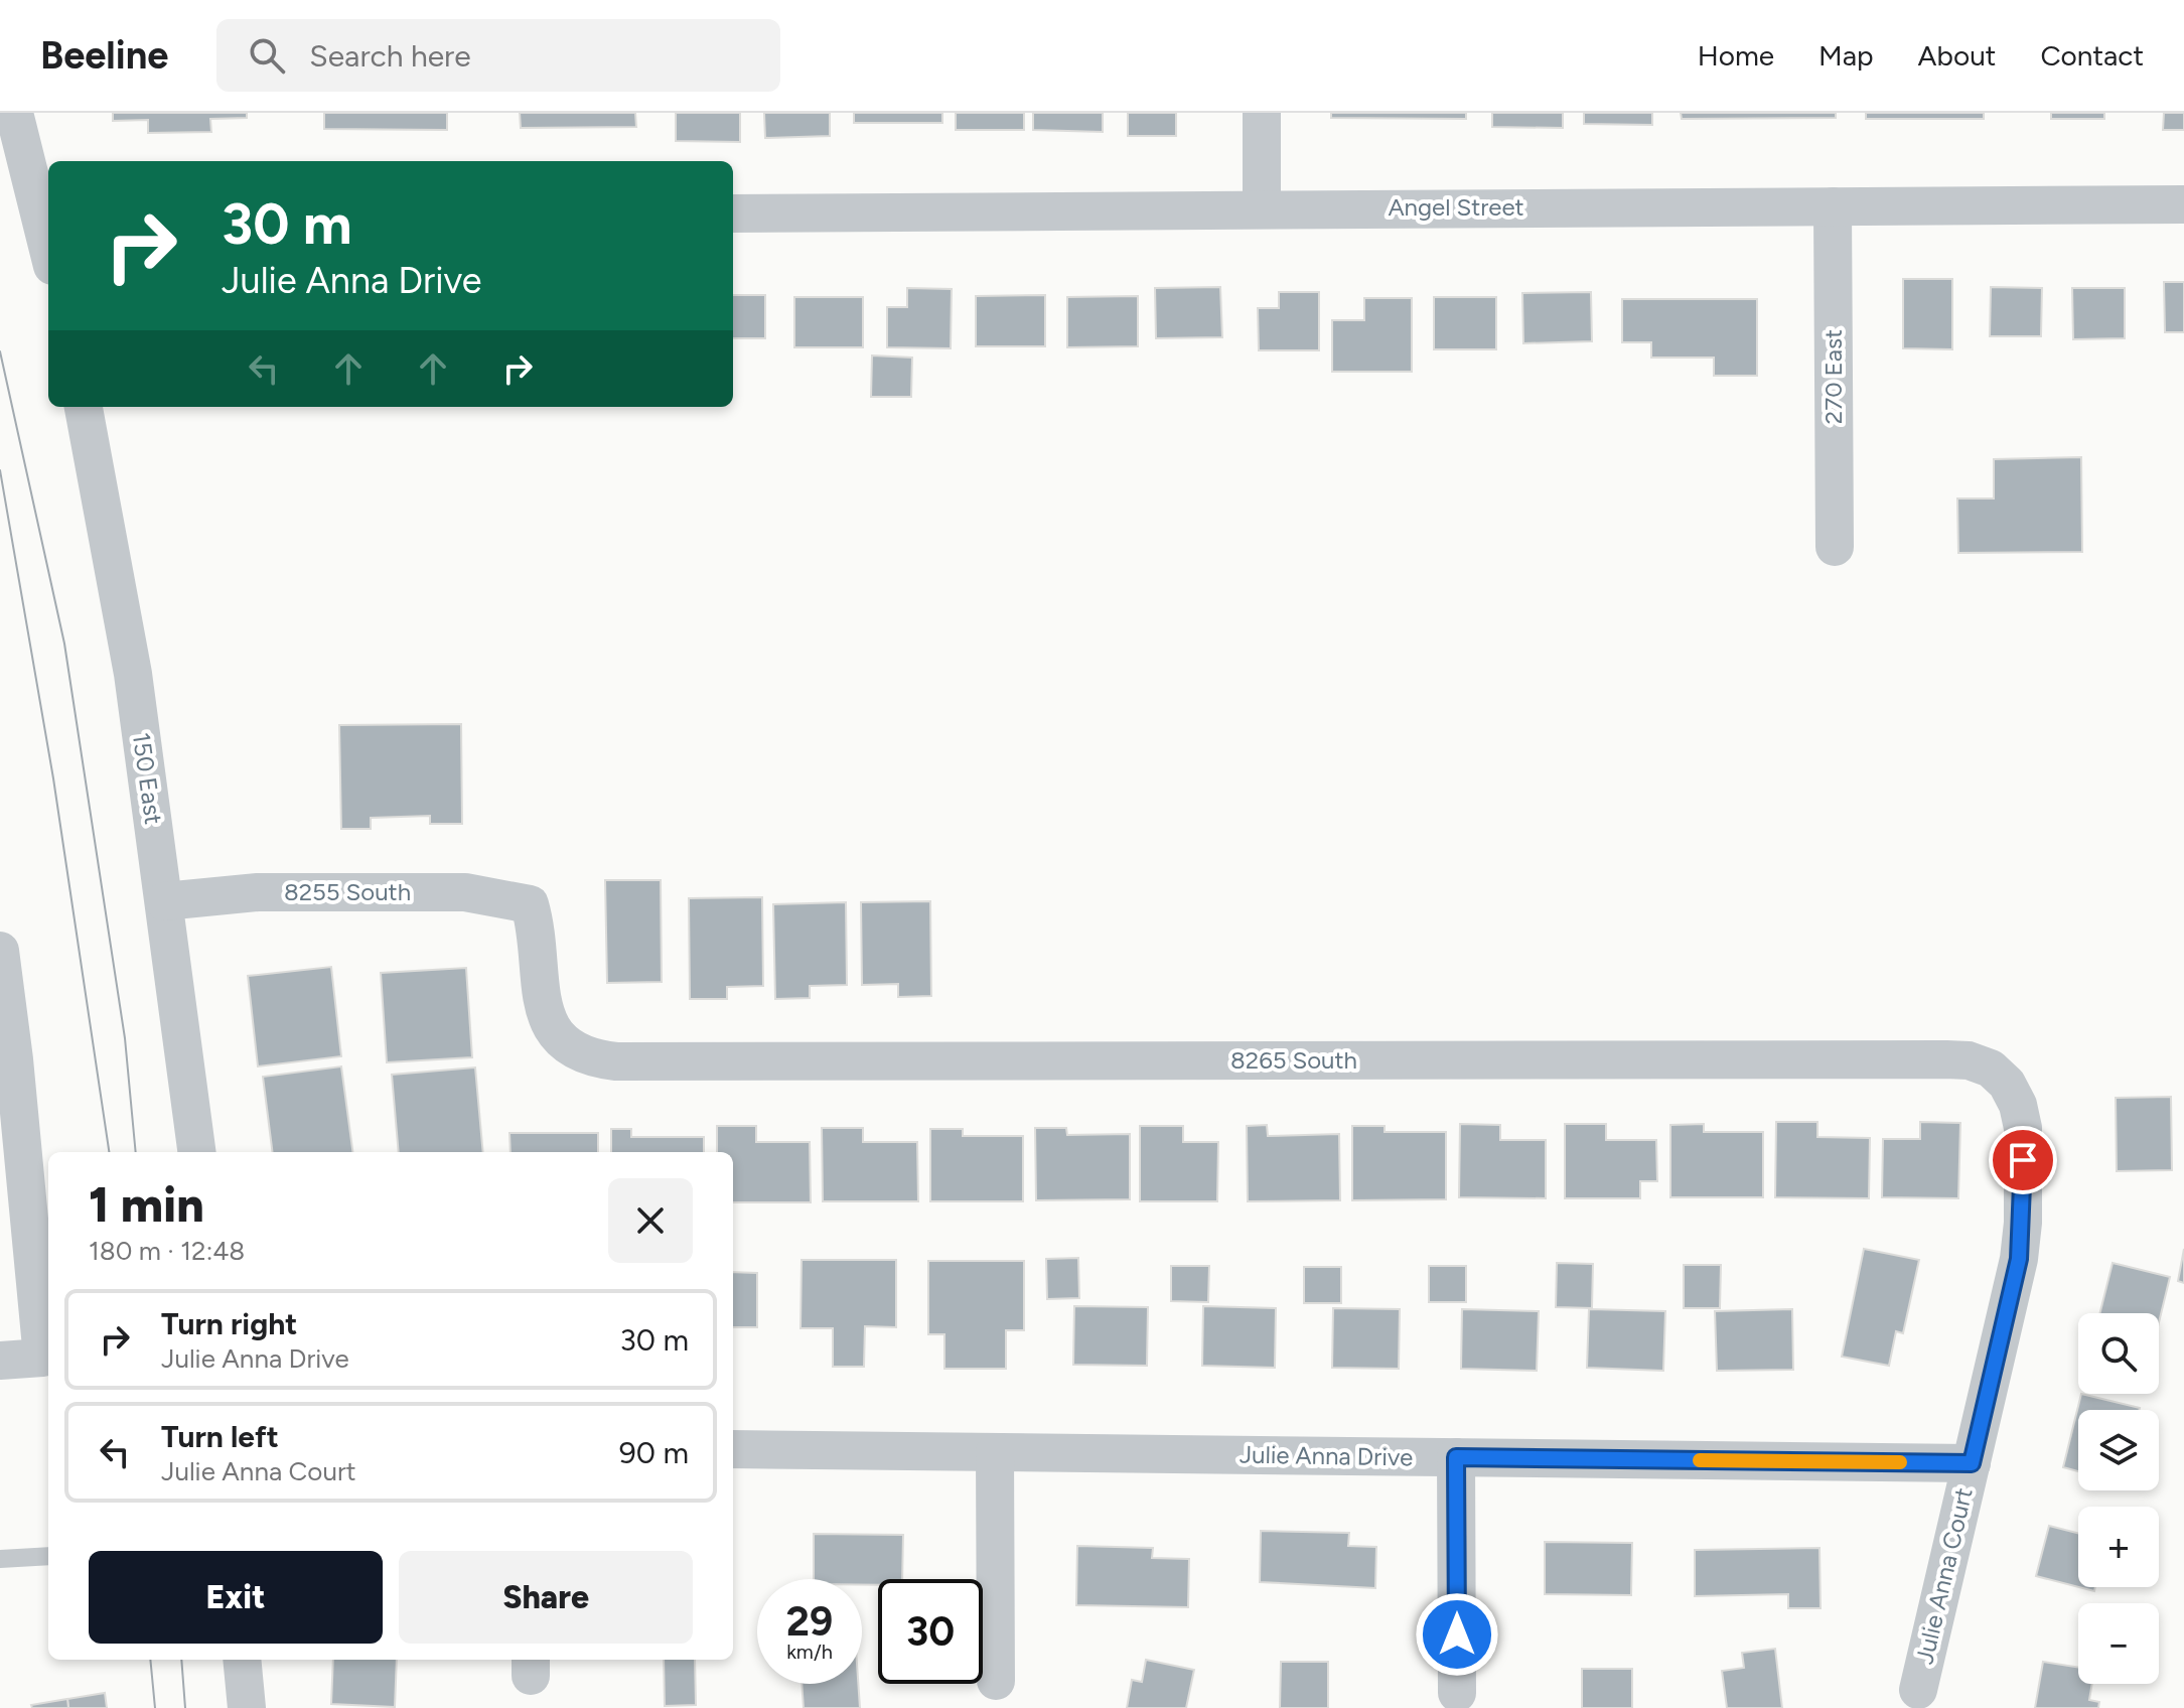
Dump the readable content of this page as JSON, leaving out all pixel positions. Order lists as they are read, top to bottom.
{
  "streets": {
    "street": [
      "Angel Street",
      "270 East",
      "150 East",
      "8255 South",
      "8265 South",
      "Julie Anna Drive",
      "Julie Anna Court"
    ]
  },
  "crossings": [
    ["Angel Street", "270 East"],
    ["150 East", "8255 South"],
    ["8255 South", "8265 South"],
    ["8265 South", "Julie Anna Court"],
    ["Julie Anna Drive", "Julie Anna Court"]
  ],
  "page": {
    "header": "Beeline",
    "search": "Search here",
    "nav": [
      "Home",
      "Map",
      "About",
      "Contact"
    ],
    "turn": ["30 m", "Julie Anna Drive"],
    "heading": ["1 min", "180 m · 12:48"],
    "list": [
      {
        "name": "Turn right",
        "note": "Julie Anna Drive",
        "value": "30 m"
      },
      {
        "name": "Turn left",
        "note": "Julie Anna Court",
        "value": "90 m"
      }
    ],
    "map_buttons": ["+", "−"],
    "buttons": ["Exit", "Share"],
    "speed": "29 km/h",
    "limit": "30"
  }
}
